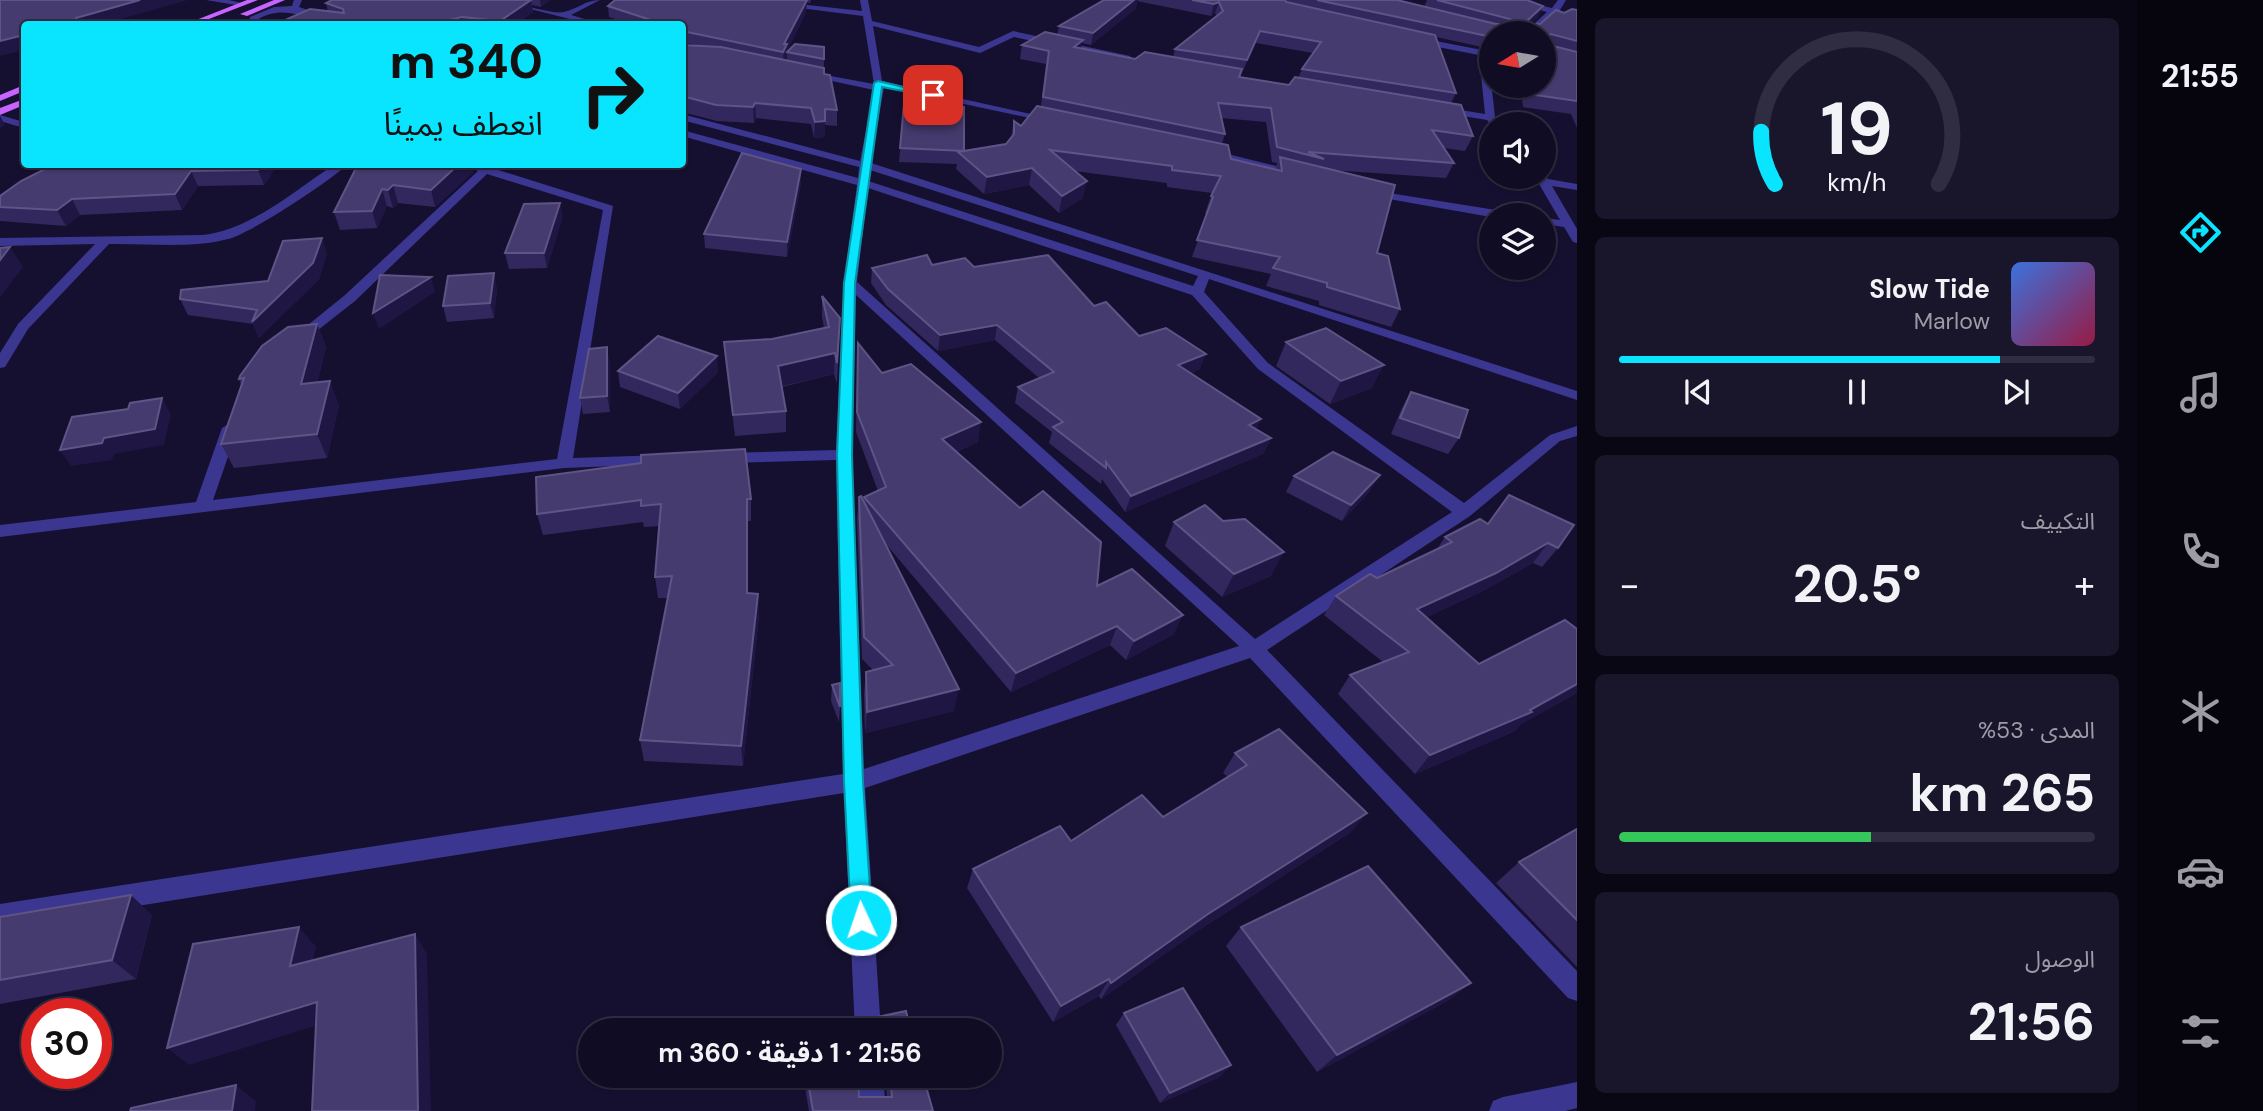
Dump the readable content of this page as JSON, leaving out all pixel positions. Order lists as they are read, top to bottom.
{
  "north": "left",
  "page": {
    "tabs": "21:55",
    "turn": ["340 m", "انعطف يمينًا"],
    "song": ["Slow Tide", "Marlow"],
    "tile": [
      "التكييف",
      ["المدى · 53%", "265 km"],
      ["الوصول", "21:56"]
    ],
    "heat": ["−", "20.5°", "+"],
    "limit": "30",
    "trip": "21:56 · 1 دقيقة · 360 m",
    "gauge": ["19", "km/h"]
  }
}
